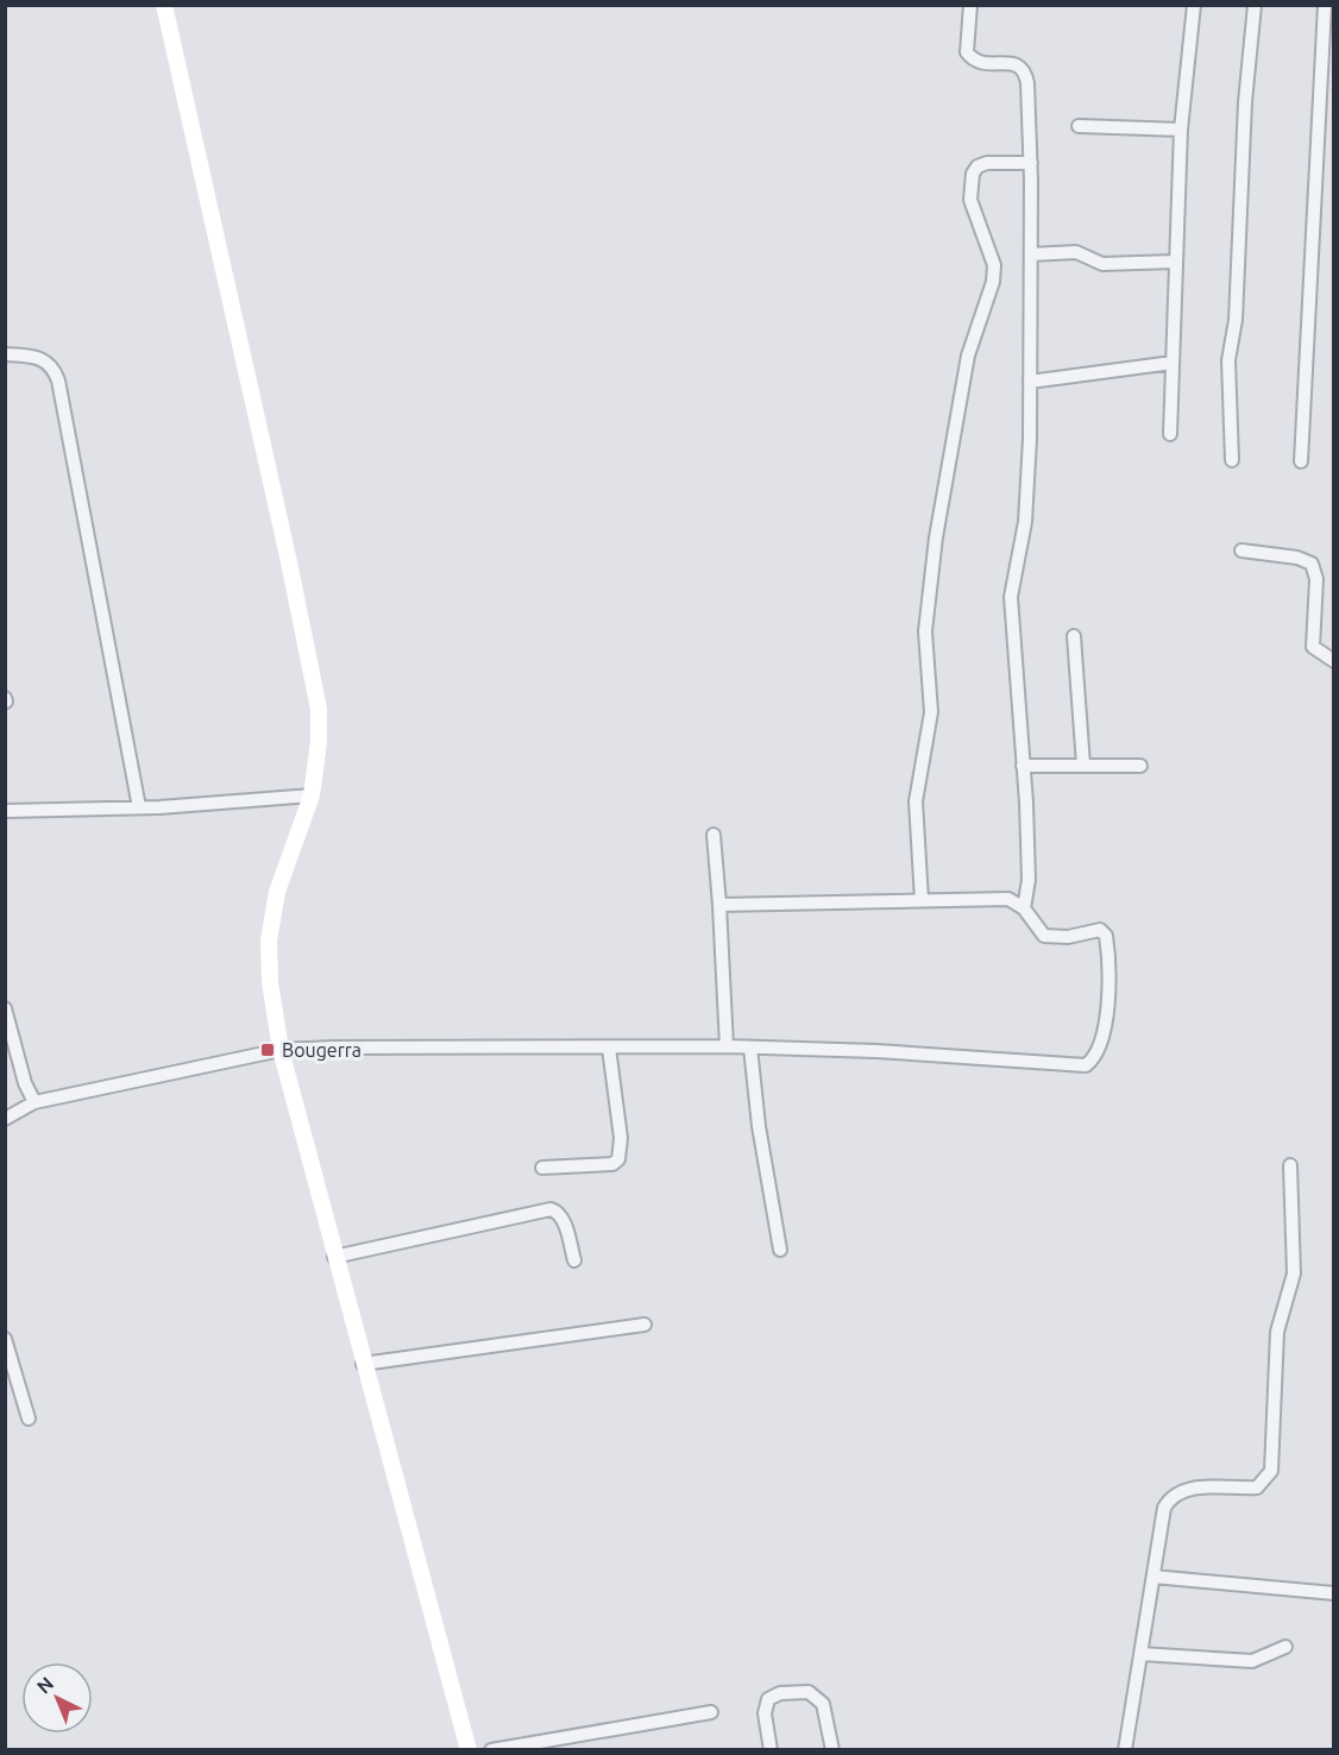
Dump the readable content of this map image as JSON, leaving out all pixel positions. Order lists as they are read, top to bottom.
{
  "places": {
    "transit": ["Bougerra"]
  },
  "north": "top left"
}
